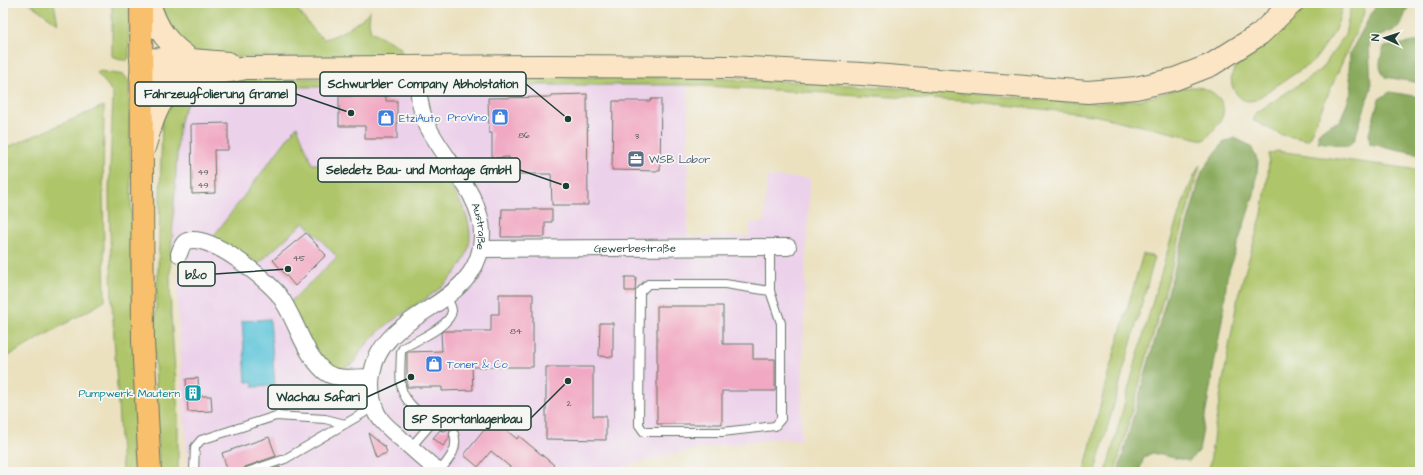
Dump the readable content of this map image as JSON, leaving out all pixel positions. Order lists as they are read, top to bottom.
{
  "streets": {
    "street": ["Austraße", "Gewerbestraße"]
  },
  "crossings": [
    ["Austraße", "Gewerbestraße"]
  ],
  "places": {
    "other": [
      "Fahrzeugfolierung Gramel",
      "Schwurbler Company Abholstation",
      "Seledetz Bau- und Montage GmbH",
      "b&o",
      "Wachau Safari",
      "SP Sportanlagenbau"
    ],
    "shop": ["ProVino", "EtziAuto", "Toner & Co"],
    "office": ["WSB Labor"],
    "building": ["Pumpwerk Mautern"]
  },
  "house_numbers": [
    "86",
    "3",
    "49",
    "49",
    "45",
    "84",
    "2"
  ],
  "north": "left"
}
